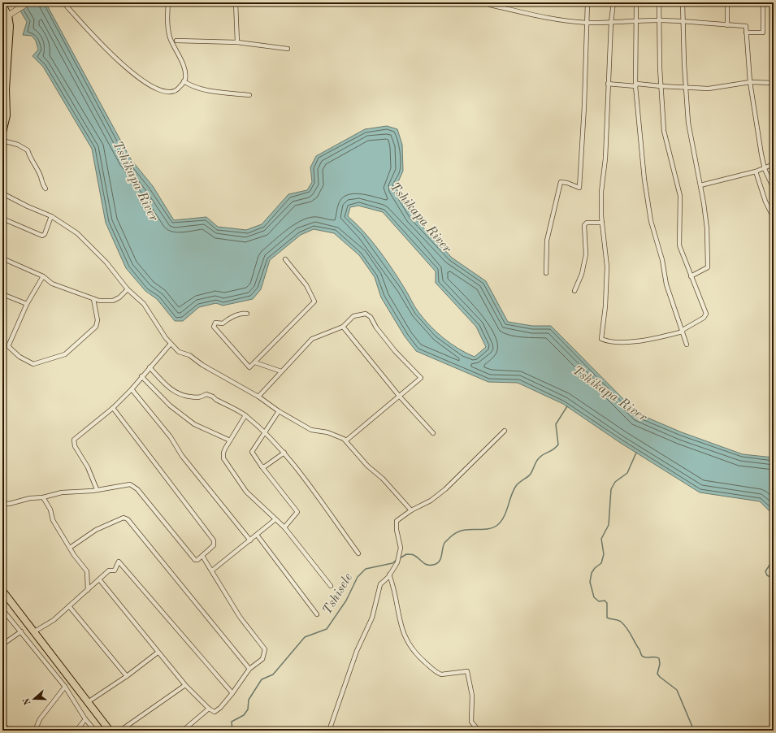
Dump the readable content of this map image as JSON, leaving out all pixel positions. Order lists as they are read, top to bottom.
{
  "water": ["Tshikapa River", "Tshisele"],
  "north": "left"
}
